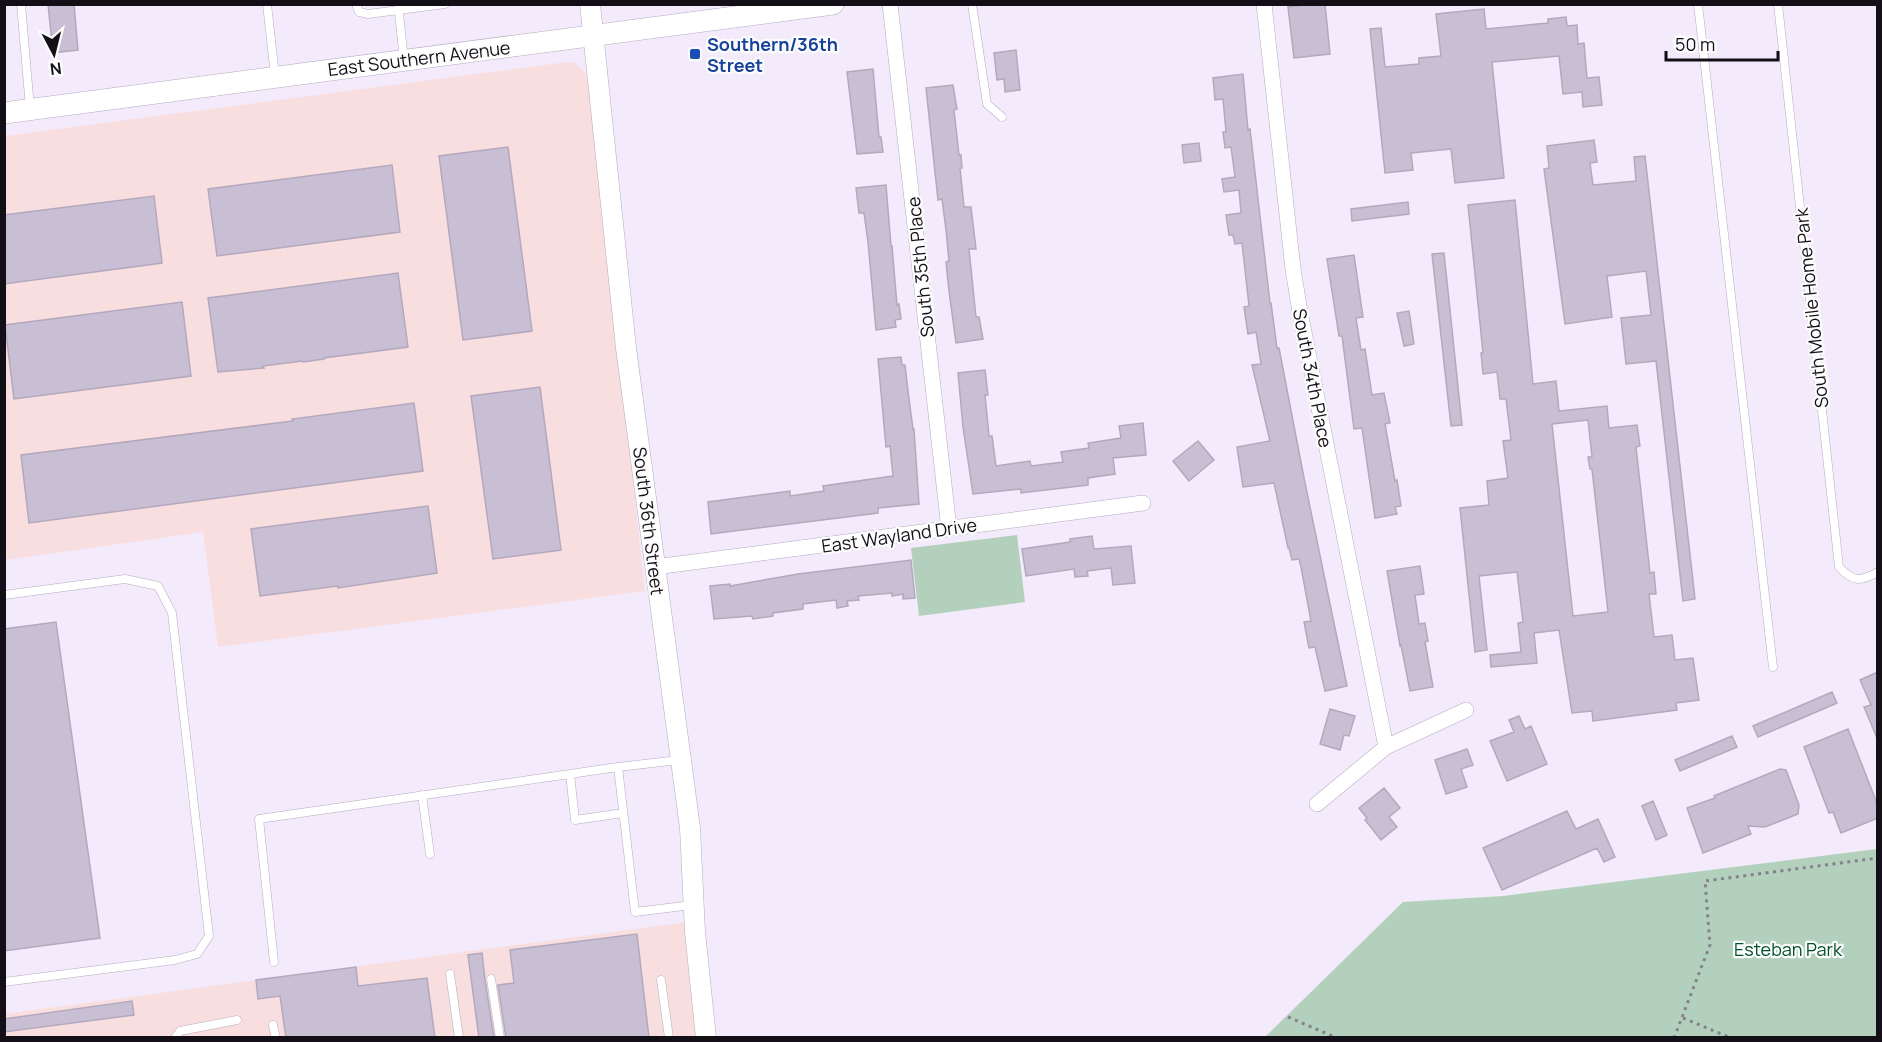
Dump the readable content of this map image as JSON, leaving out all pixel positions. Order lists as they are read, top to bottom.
{
  "streets": {
    "main road": ["East Southern Avenue"],
    "street": [
      "South 35th Place",
      "South 34th Place",
      "South 36th Street",
      "East Wayland Drive"
    ],
    "lane": ["South Mobile Home Park"]
  },
  "crossings": [
    ["East Southern Avenue", "South 36th Street"],
    ["South 35th Place", "East Wayland Drive"],
    ["South 36th Street", "East Wayland Drive"]
  ],
  "parks": ["Esteban Park"],
  "places": {
    "transit": ["Southern/36th Street"]
  },
  "scale_bar": "50 m",
  "north": "bottom"
}
